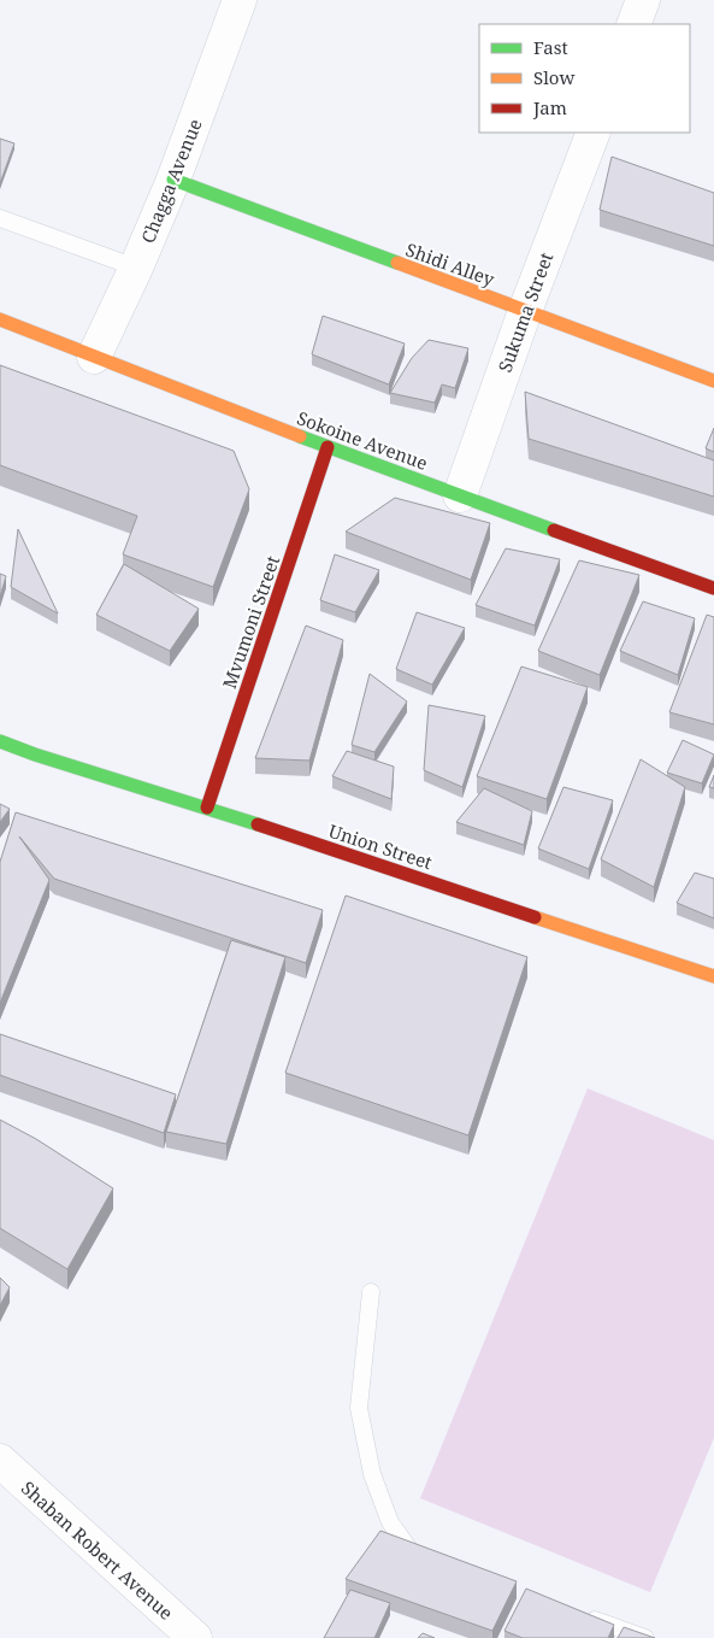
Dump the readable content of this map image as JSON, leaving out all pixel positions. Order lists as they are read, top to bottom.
{
  "streets": {
    "street": [
      "Chagga Avenue",
      "Shidi Alley",
      "Sukuma Street",
      "Sokoine Avenue",
      "Mvumoni Street",
      "Union Street",
      "Shaban Robert Avenue"
    ]
  },
  "crossings": [
    ["Chagga Avenue", "Shidi Alley"],
    ["Chagga Avenue", "Sokoine Avenue"],
    ["Shidi Alley", "Sukuma Street"],
    ["Sukuma Street", "Sokoine Avenue"],
    ["Sokoine Avenue", "Mvumoni Street"],
    ["Mvumoni Street", "Union Street"]
  ],
  "legend": ["Fast", "Slow", "Jam"]
}
